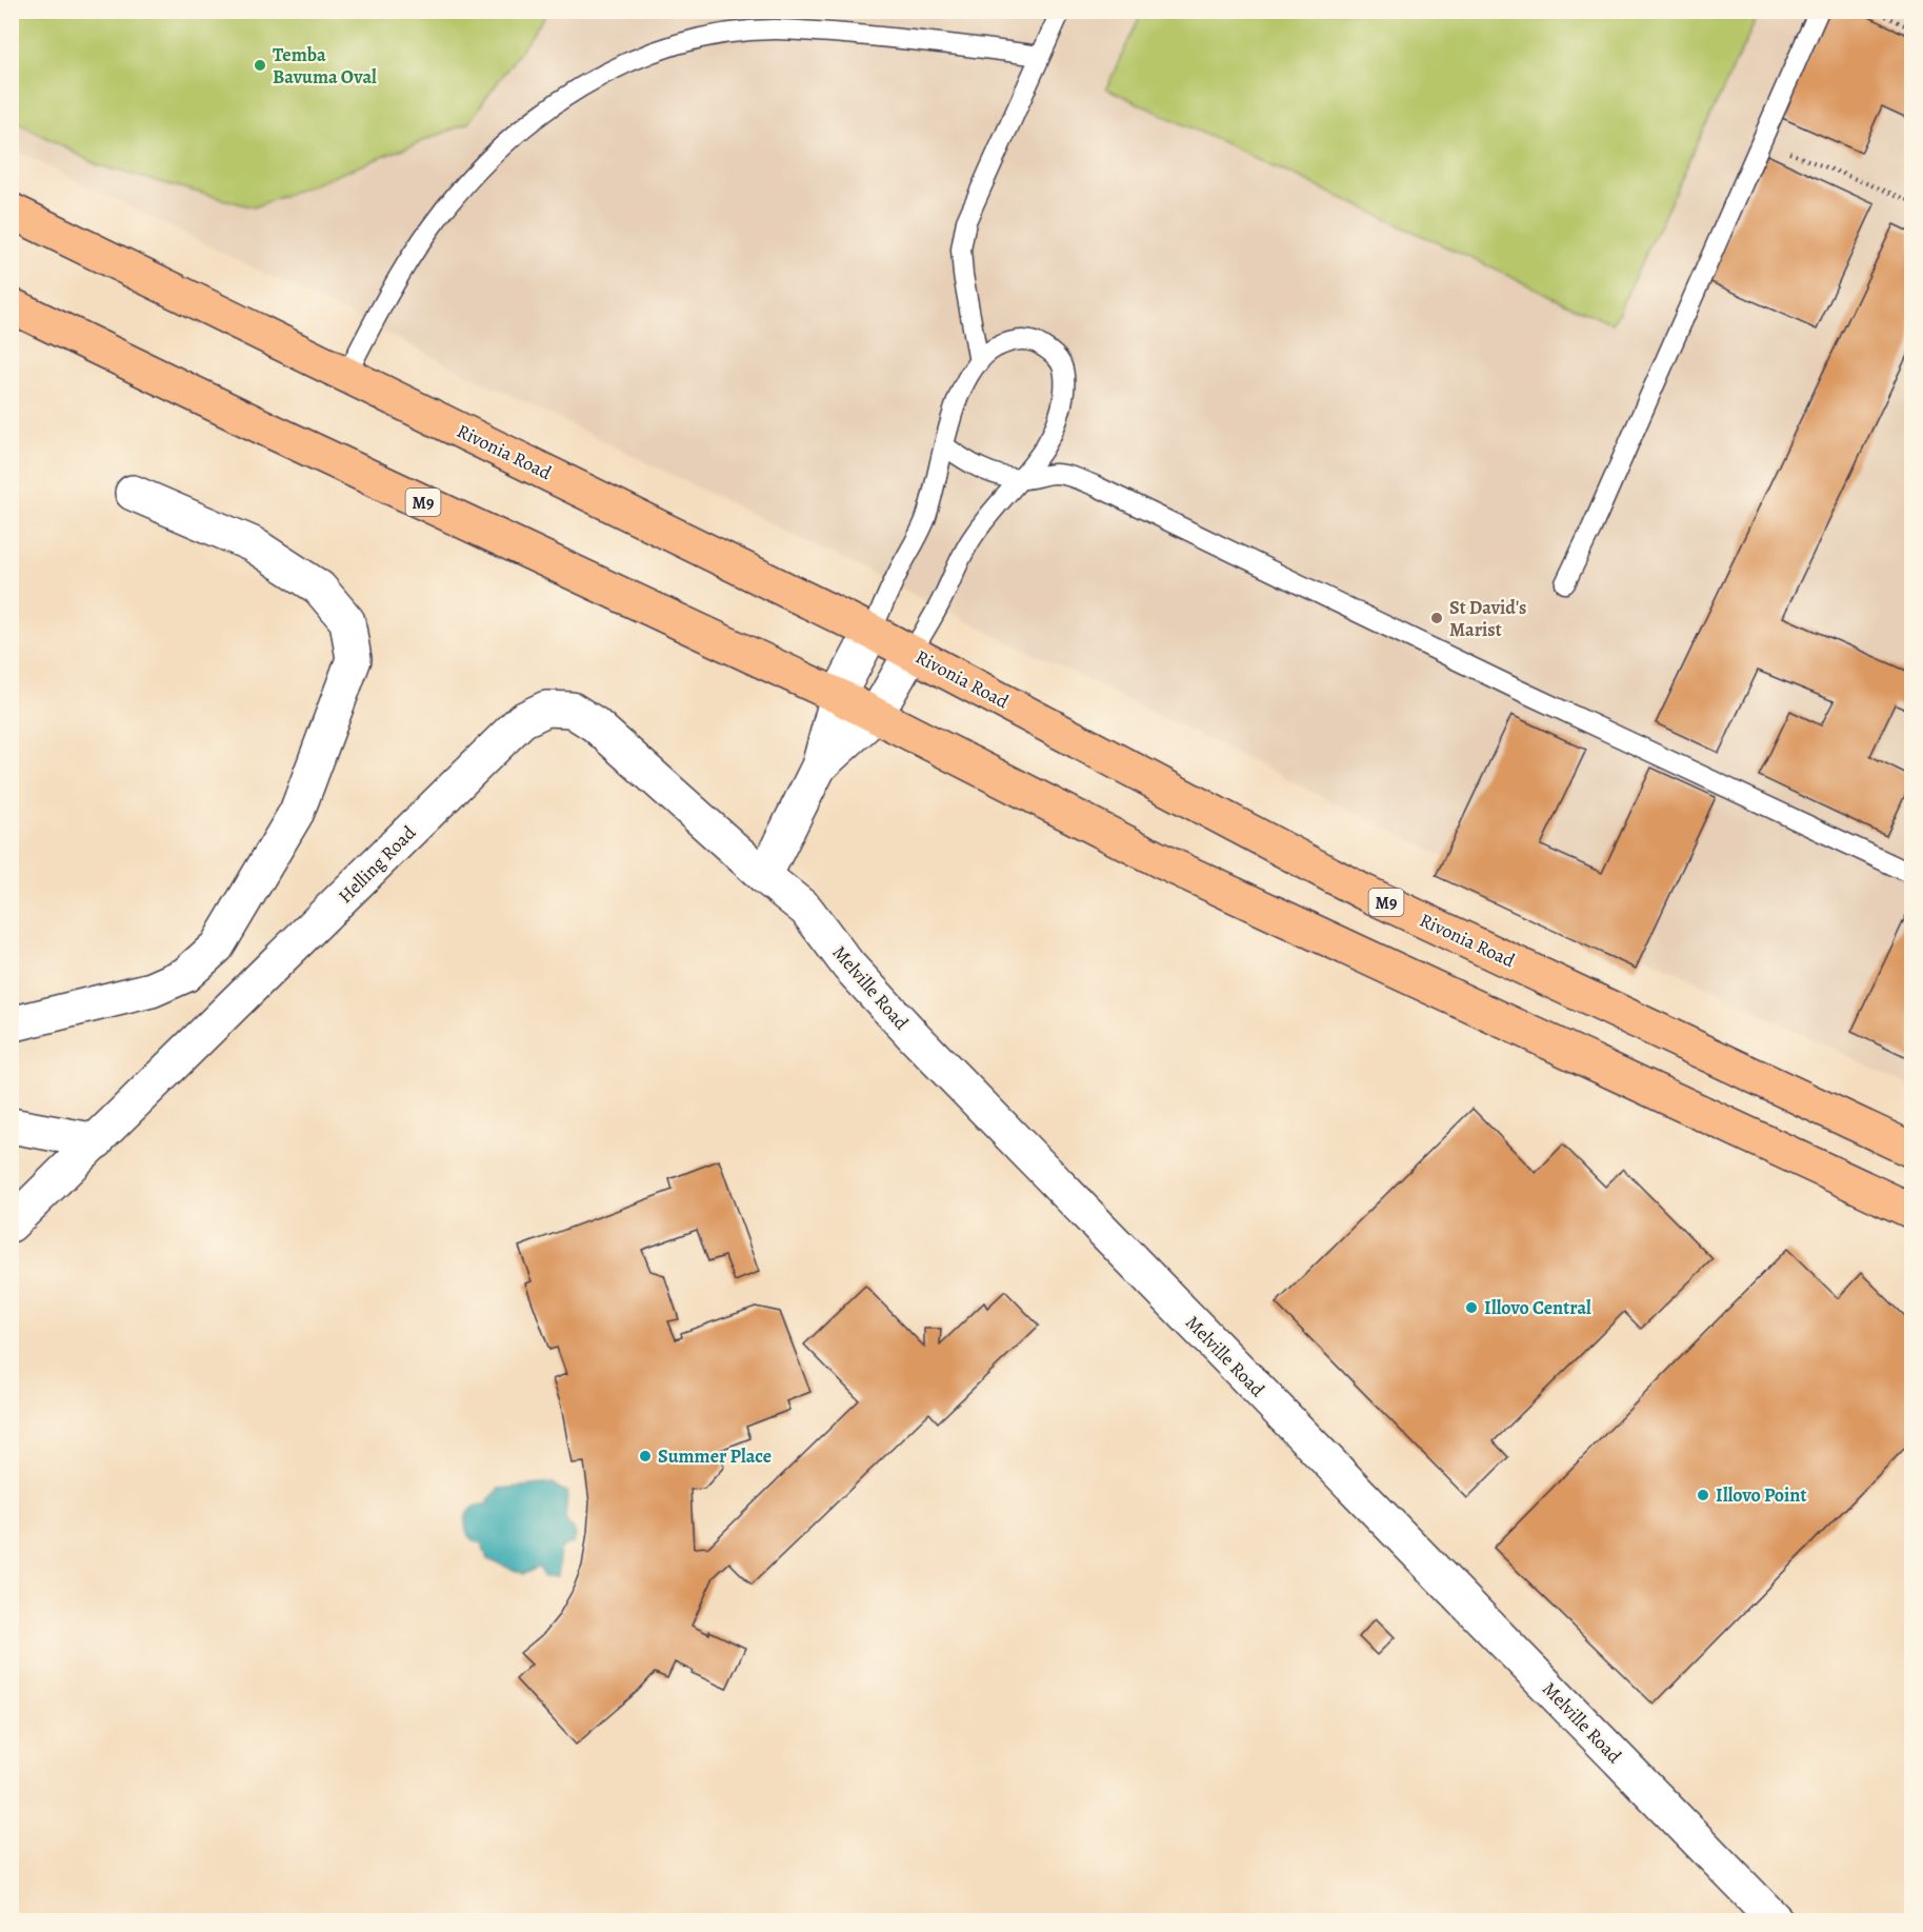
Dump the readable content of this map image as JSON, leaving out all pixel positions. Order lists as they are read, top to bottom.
{
  "streets": {
    "main road": ["Rivonia Road", "M9"],
    "street": ["Helling Road", "Melville Road"]
  },
  "crossings": [
    ["Helling Road", "Melville Road"]
  ],
  "places": [
    "Temba Bavuma Oval",
    "St David's Marist",
    "Illovo Central",
    "Summer Place",
    "Illovo Point"
  ]
}
